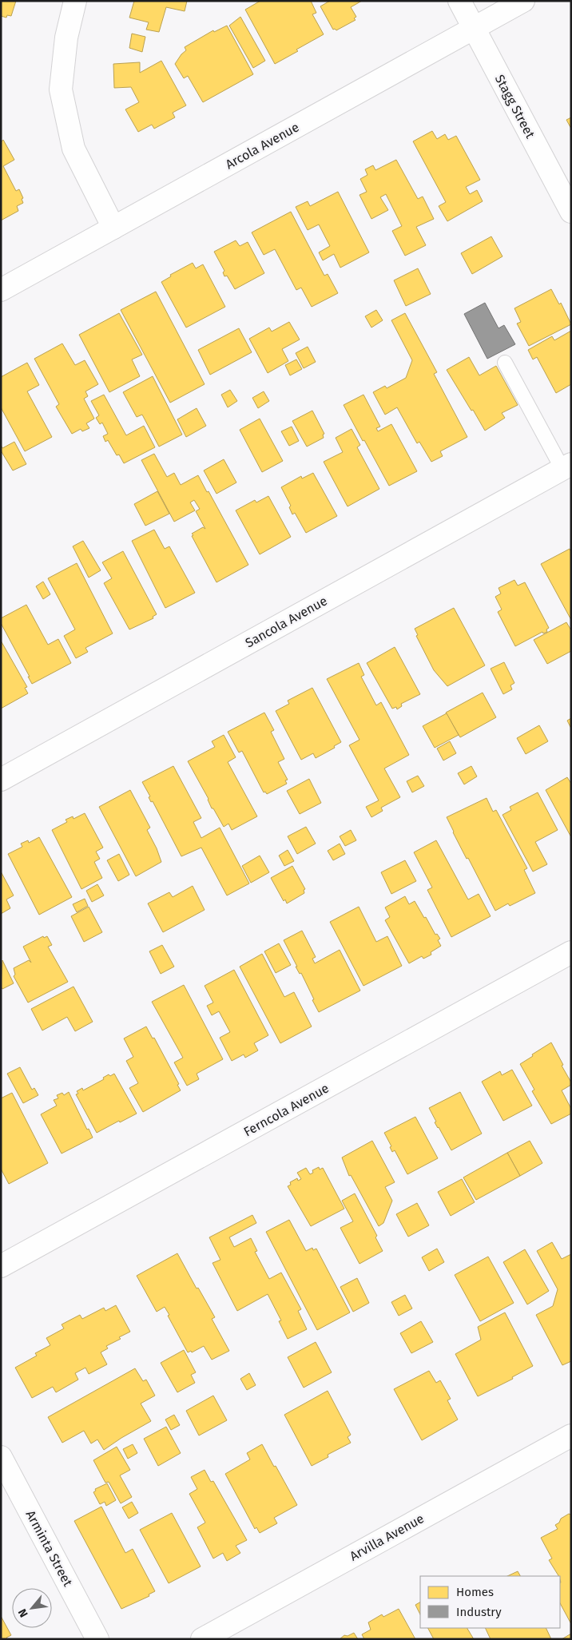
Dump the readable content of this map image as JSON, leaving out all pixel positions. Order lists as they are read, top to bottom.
{
  "streets": {
    "street": [
      "Stagg Street",
      "Arcola Avenue",
      "Sancola Avenue",
      "Ferncola Avenue",
      "Arvilla Avenue",
      "Arminta Street"
    ]
  },
  "crossings": [
    ["Stagg Street", "Arcola Avenue"]
  ],
  "legend": ["Homes", "Industry"],
  "north": "bottom left"
}
